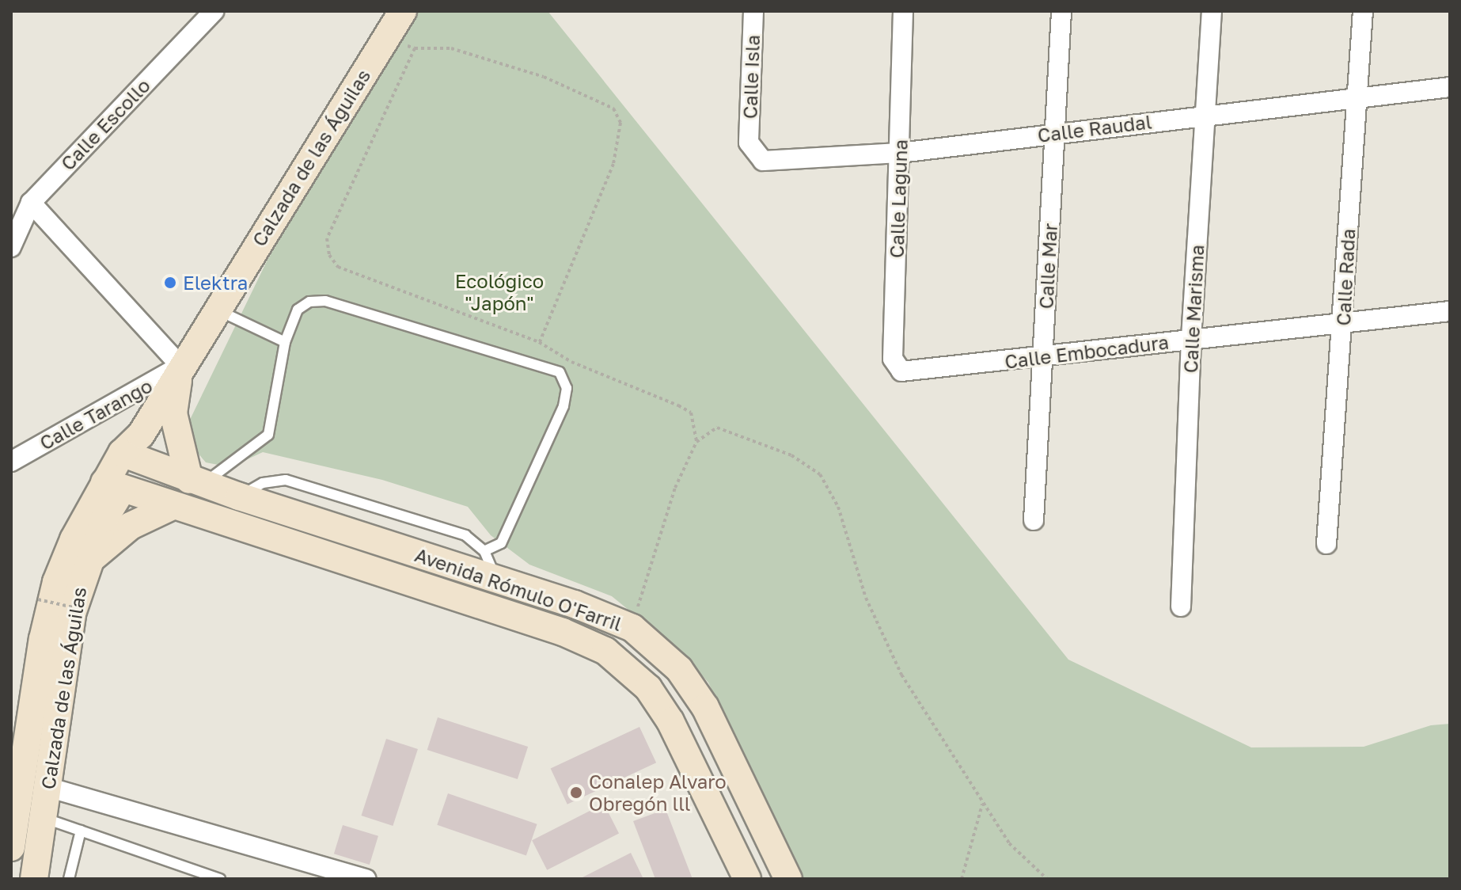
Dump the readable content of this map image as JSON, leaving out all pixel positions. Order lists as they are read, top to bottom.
{
  "streets": {
    "main road": ["Calzada de las Águilas", "Avenida Rómulo O'Farril"],
    "street": [
      "Calle Isla",
      "Calle Escollo",
      "Calle Raudal",
      "Calle Laguna",
      "Calle Mar",
      "Calle Rada",
      "Calle Marisma",
      "Calle Embocadura",
      "Calle Tarango"
    ]
  },
  "crossings": [
    ["Calle Isla", "Calle Raudal"],
    ["Calle Raudal", "Calle Laguna"],
    ["Calle Raudal", "Calle Mar"],
    ["Calle Raudal", "Calle Rada"],
    ["Calle Raudal", "Calle Marisma"],
    ["Calzada de las Águilas", "Calle Tarango"],
    ["Calzada de las Águilas", "Avenida Rómulo O'Farril"],
    ["Calle Laguna", "Calle Embocadura"],
    ["Calle Mar", "Calle Embocadura"],
    ["Calle Rada", "Calle Embocadura"],
    ["Calle Marisma", "Calle Embocadura"]
  ],
  "parks": ["Ecológico \"Japón\""],
  "places": ["Elektra", "Conalep Alvaro Obregón lll"]
}
